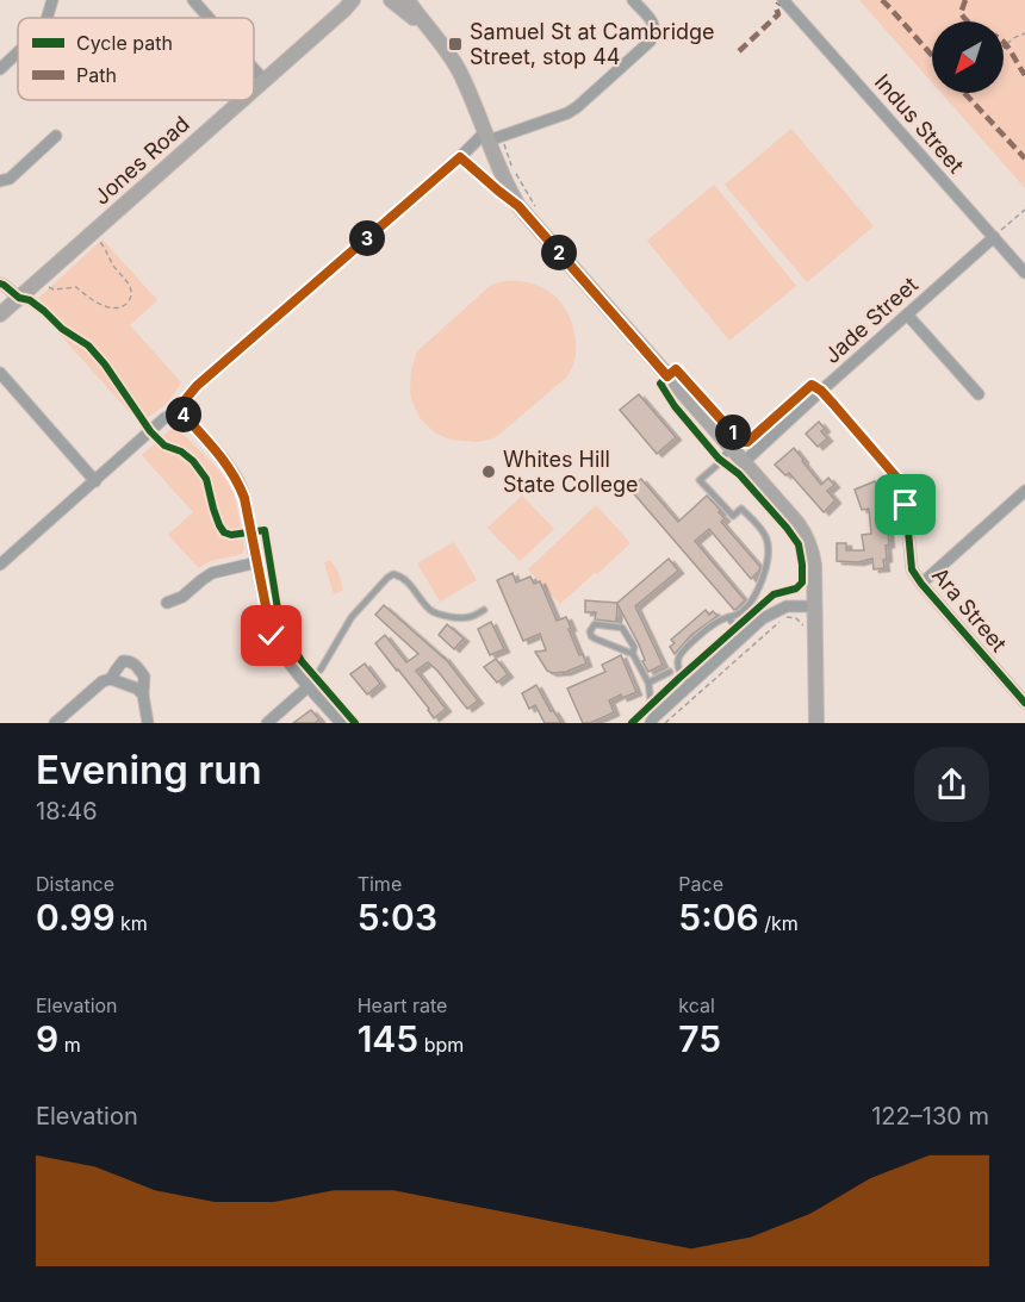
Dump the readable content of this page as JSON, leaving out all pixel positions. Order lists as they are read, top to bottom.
{
  "streets": {
    "street": [
      "Indus Street",
      "Jones Road",
      "Jade Street",
      "Ara Street"
    ]
  },
  "crossings": [
    ["Indus Street", "Jade Street"],
    ["Jade Street", "Ara Street"]
  ],
  "places": {
    "transit": ["Samuel St at Cambridge Street, stop 44"],
    "other": ["Whites Hill State College"]
  },
  "legend": ["Cycle path", "Path"],
  "north": "bottom left",
  "page": {
    "pins": [
      "3",
      "2",
      "4",
      "1"
    ],
    "heading": ["Evening run", "18:46"],
    "stats": [
      ["Distance", "0.99 km"],
      ["Time", "5:03"],
      ["Pace", "5:06 /km"],
      ["Elevation", "9 m"],
      ["Heart rate", "145 bpm"],
      ["kcal", "75"]
    ],
    "chart": ["Elevation", "122–130 m"]
  }
}
